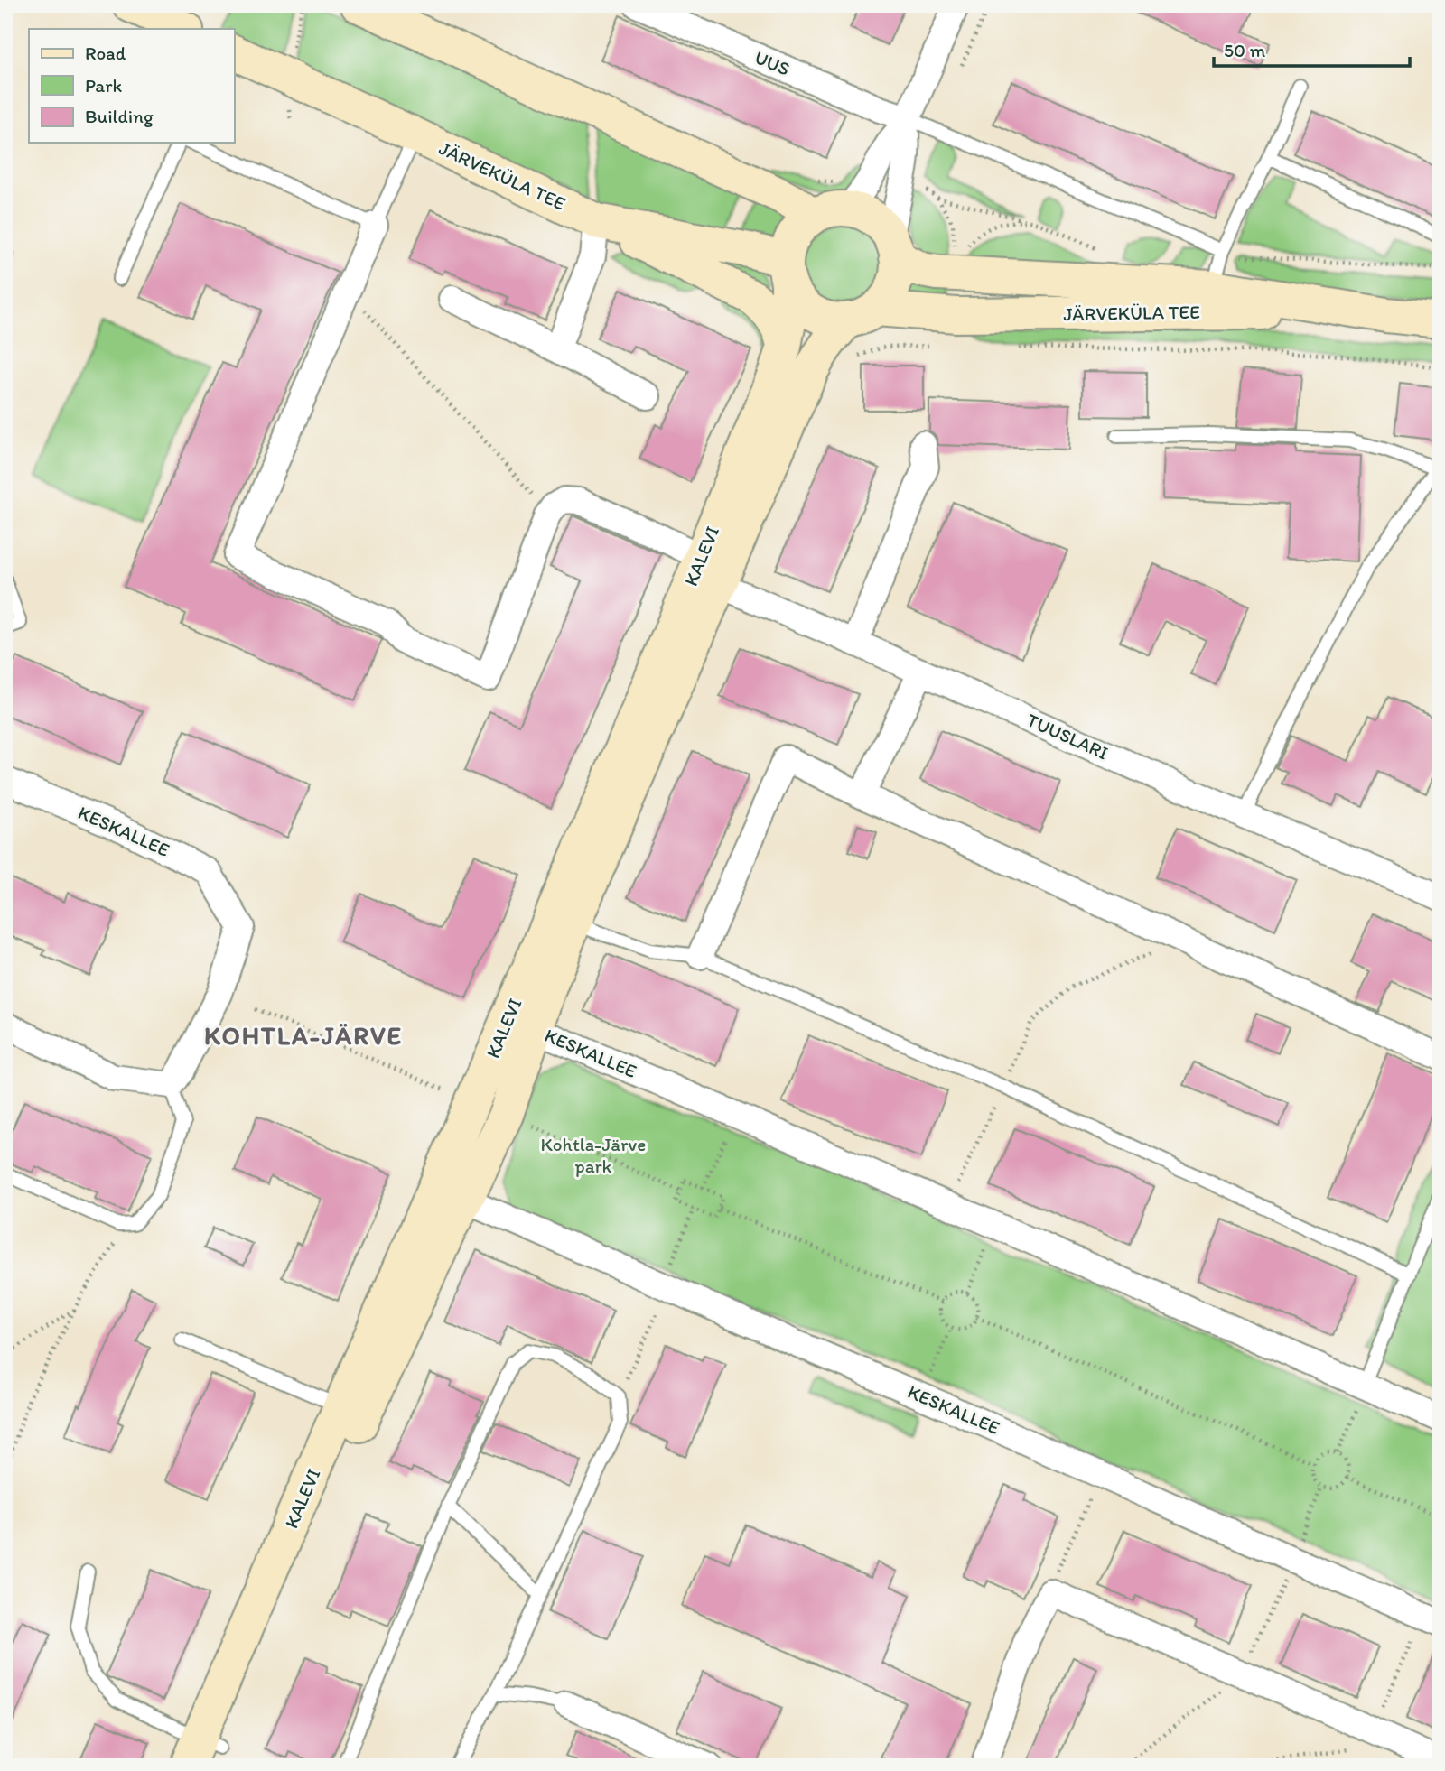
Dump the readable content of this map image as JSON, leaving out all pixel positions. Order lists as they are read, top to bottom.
{
  "streets": {
    "main road": ["JÄRVEKÜLA TEE", "KALEVI"],
    "street": ["UUS", "TUUSLARI", "KESKALLEE"]
  },
  "crossings": [
    ["JÄRVEKÜLA TEE", "KALEVI"],
    ["KALEVI", "TUUSLARI"],
    ["KALEVI", "KESKALLEE"]
  ],
  "districts": ["KOHTLA-JÄRVE"],
  "parks": ["Kohtla-Järve park"],
  "legend": ["Road", "Park", "Building"],
  "scale_bar": "50 m"
}
